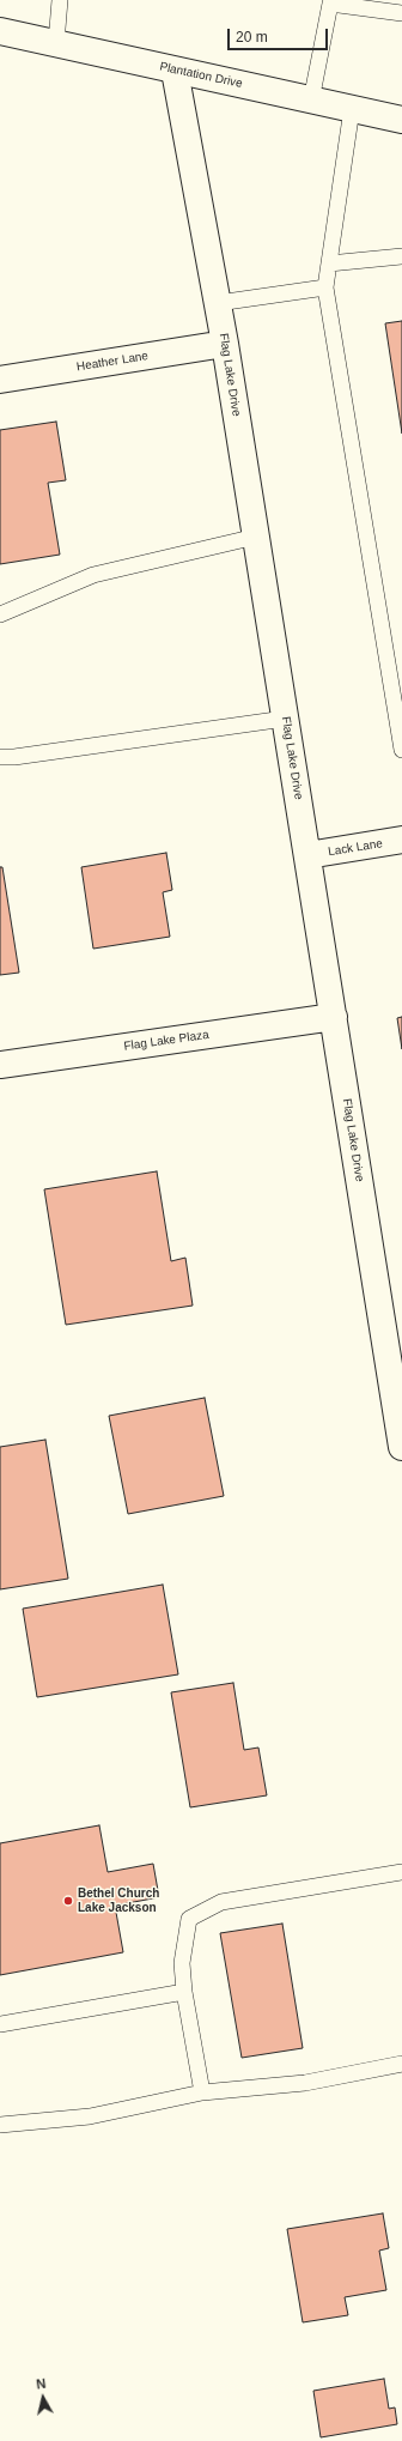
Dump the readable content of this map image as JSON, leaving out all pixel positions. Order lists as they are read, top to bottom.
{
  "streets": {
    "street": [
      "Plantation Drive",
      "Heather Lane",
      "Flag Lake Drive",
      "Lack Lane",
      "Flag Lake Plaza"
    ]
  },
  "crossings": [
    ["Plantation Drive", "Flag Lake Drive"],
    ["Heather Lane", "Flag Lake Drive"],
    ["Flag Lake Drive", "Lack Lane"],
    ["Flag Lake Drive", "Flag Lake Plaza"]
  ],
  "places": ["Bethel Church Lake Jackson"],
  "scale_bar": "20 m",
  "north": "top"
}
